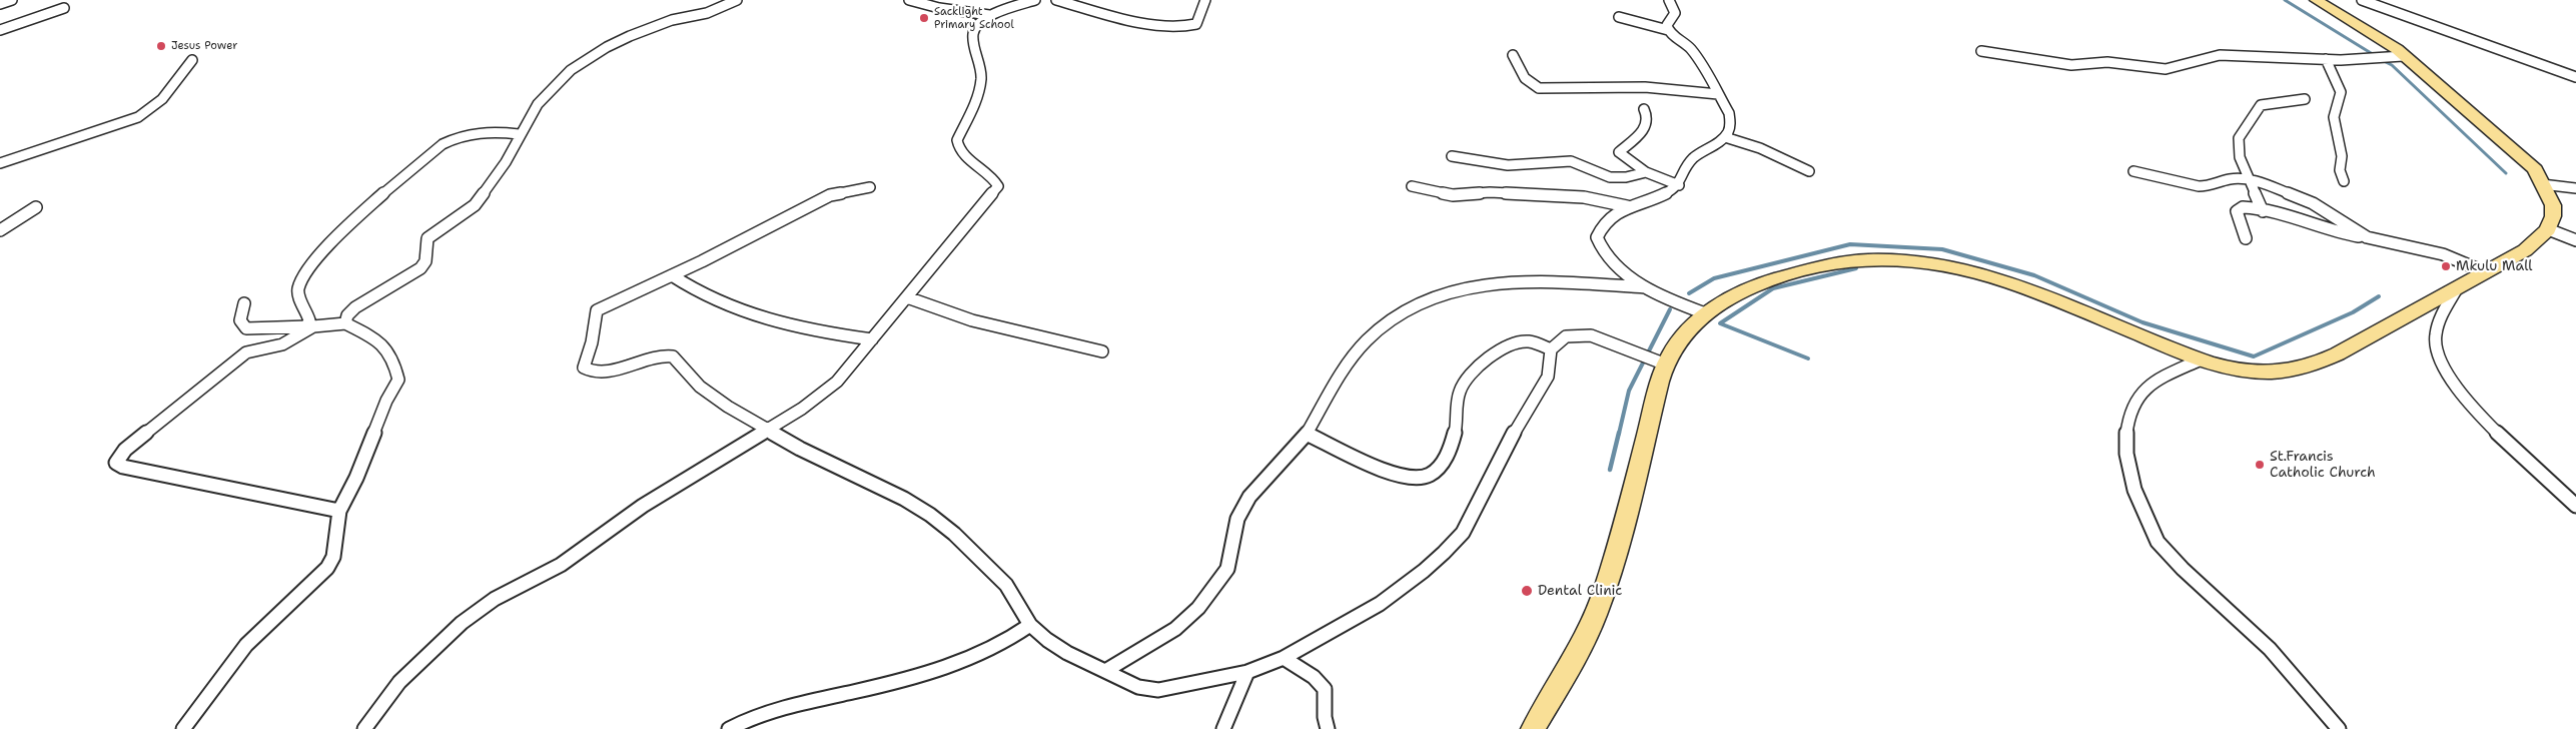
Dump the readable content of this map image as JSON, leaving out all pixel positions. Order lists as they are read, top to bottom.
{
  "places": [
    "Sacklight Primary School",
    "Jesus Power",
    "Mkulu Mall",
    "St.Francis Catholic Church",
    "Dental Clinic"
  ]
}
